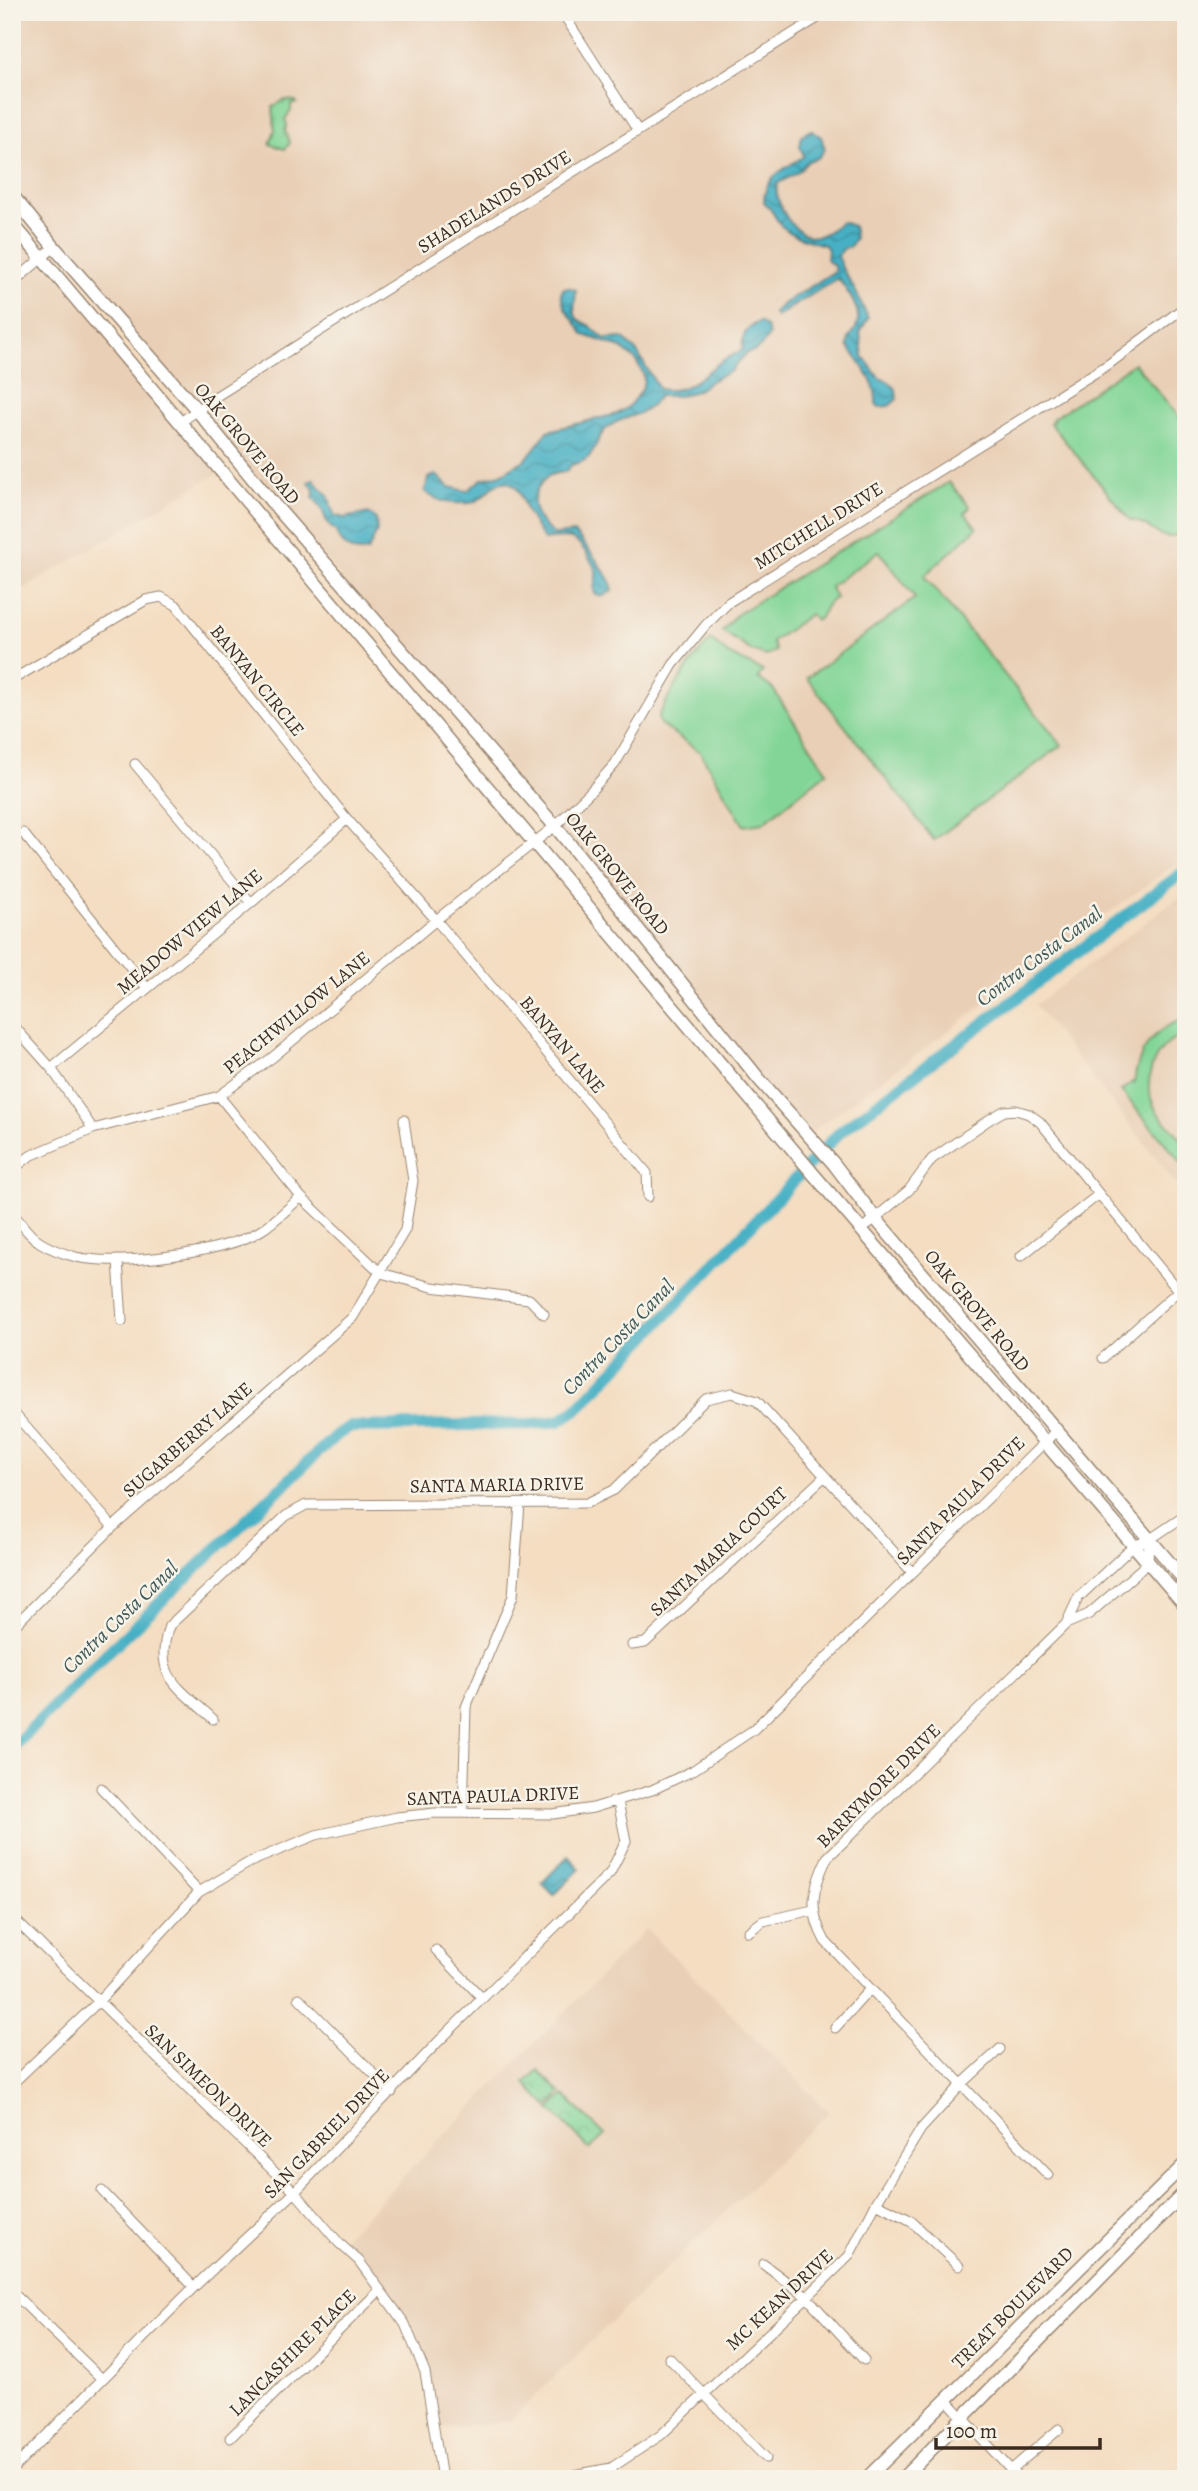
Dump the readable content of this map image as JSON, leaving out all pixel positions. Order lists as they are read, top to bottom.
{
  "streets": {
    "main road": ["OAK GROVE ROAD", "TREAT BOULEVARD"],
    "street": [
      "SHADELANDS DRIVE",
      "MITCHELL DRIVE",
      "BANYAN CIRCLE",
      "MEADOW VIEW LANE",
      "PEACHWILLOW LANE",
      "BANYAN LANE",
      "SUGARBERRY LANE",
      "SANTA MARIA DRIVE",
      "SANTA PAULA DRIVE",
      "SANTA MARIA COURT",
      "BARRYMORE DRIVE",
      "SAN SIMEON DRIVE",
      "SAN GABRIEL DRIVE",
      "MC KEAN DRIVE",
      "LANCASHIRE PLACE"
    ]
  },
  "crossings": [
    ["SHADELANDS DRIVE", "OAK GROVE ROAD"],
    ["OAK GROVE ROAD", "MITCHELL DRIVE"],
    ["OAK GROVE ROAD", "PEACHWILLOW LANE"],
    ["OAK GROVE ROAD", "SANTA PAULA DRIVE"],
    ["OAK GROVE ROAD", "BARRYMORE DRIVE"],
    ["MITCHELL DRIVE", "PEACHWILLOW LANE"],
    ["BANYAN CIRCLE", "MEADOW VIEW LANE"],
    ["BANYAN CIRCLE", "PEACHWILLOW LANE"],
    ["BANYAN CIRCLE", "BANYAN LANE"],
    ["PEACHWILLOW LANE", "BANYAN LANE"],
    ["SANTA MARIA DRIVE", "SANTA PAULA DRIVE"],
    ["SANTA MARIA DRIVE", "SANTA MARIA COURT"],
    ["SANTA PAULA DRIVE", "SAN SIMEON DRIVE"],
    ["SANTA PAULA DRIVE", "SAN GABRIEL DRIVE"],
    ["SAN SIMEON DRIVE", "SAN GABRIEL DRIVE"],
    ["SAN SIMEON DRIVE", "LANCASHIRE PLACE"]
  ],
  "water": ["Contra Costa Canal"],
  "scale_bar": "100 m"
}
